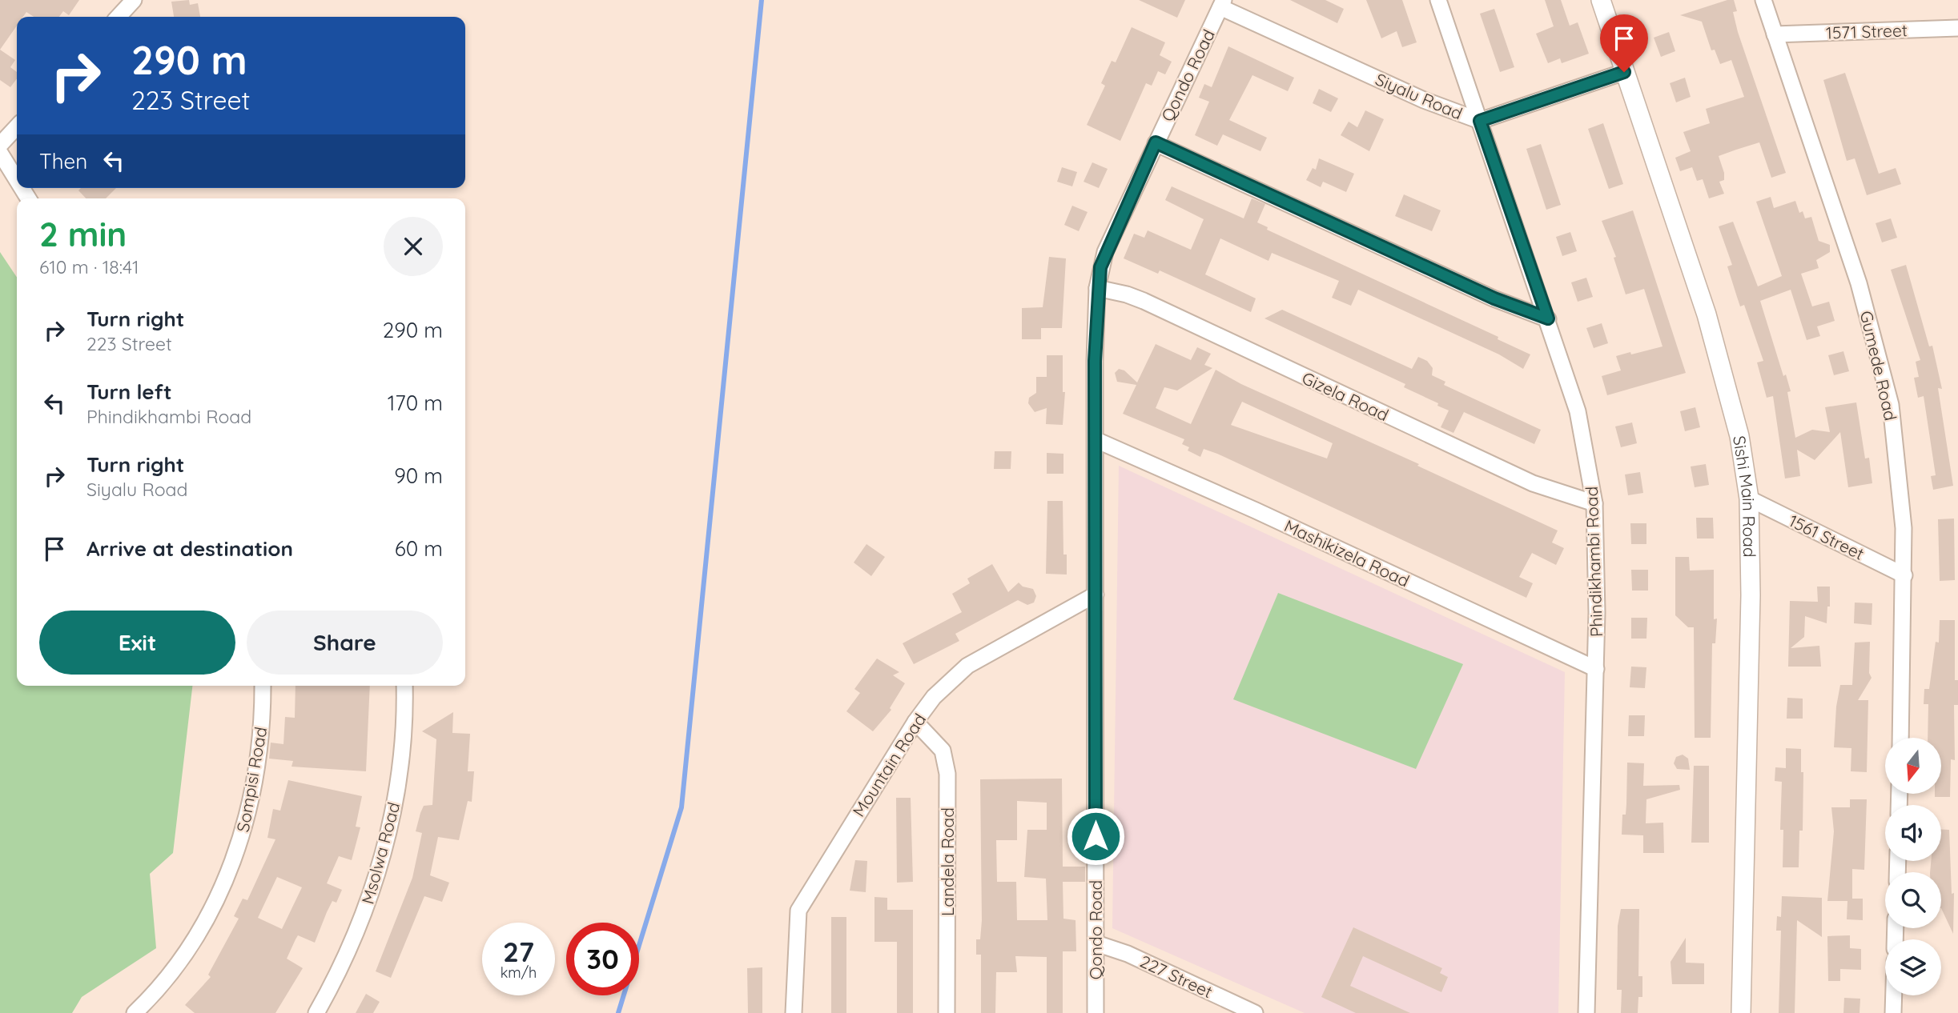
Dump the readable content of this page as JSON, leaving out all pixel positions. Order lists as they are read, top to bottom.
{
  "streets": {
    "street": [
      "1571 Street",
      "Qondo Road",
      "Siyalu Road",
      "Gumede Road",
      "Gizela Road",
      "Sishi Main Road",
      "1561 Street",
      "Mashikizela Road",
      "Phindikhambi Road",
      "Mountain Road",
      "Sompisi Road",
      "Msolwa Road",
      "Landela Road",
      "227 Street"
    ]
  },
  "crossings": [
    ["1571 Street", "Gumede Road"],
    ["Qondo Road", "Siyalu Road"],
    ["Qondo Road", "Gizela Road"],
    ["Qondo Road", "Mashikizela Road"],
    ["Qondo Road", "Mountain Road"],
    ["Qondo Road", "227 Street"],
    ["Siyalu Road", "Sishi Main Road"],
    ["Siyalu Road", "Phindikhambi Road"],
    ["Gumede Road", "1561 Street"],
    ["Gizela Road", "Phindikhambi Road"],
    ["Sishi Main Road", "1561 Street"],
    ["Mashikizela Road", "Phindikhambi Road"],
    ["Mountain Road", "Landela Road"]
  ],
  "north": "bottom",
  "page": {
    "turn": ["290 m", "223 Street"],
    "then": "Then",
    "heading": ["2 min", "610 m · 18:41"],
    "list": [
      {
        "name": "Turn right",
        "note": "223 Street",
        "value": "290 m"
      },
      {
        "name": "Turn left",
        "note": "Phindikhambi Road",
        "value": "170 m"
      },
      {
        "name": "Turn right",
        "note": "Siyalu Road",
        "value": "90 m"
      },
      {
        "name": "Arrive at destination",
        "value": "60 m"
      }
    ],
    "buttons": ["Exit", "Share"],
    "speed": "27 km/h",
    "limit": "30"
  }
}
